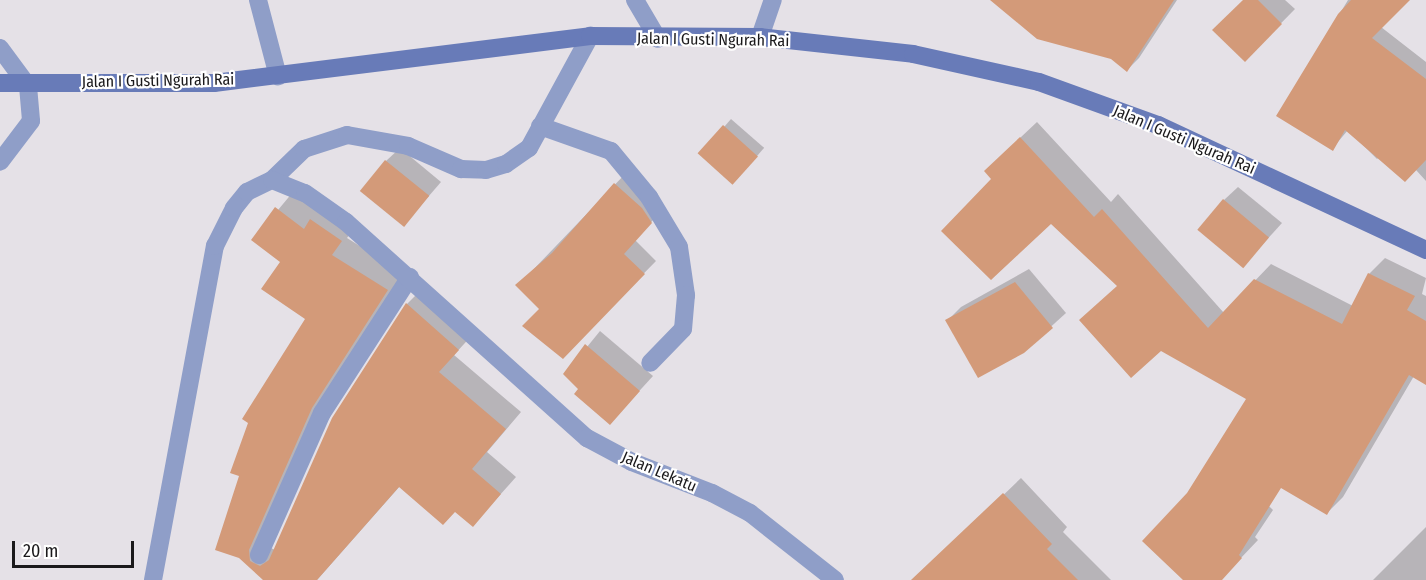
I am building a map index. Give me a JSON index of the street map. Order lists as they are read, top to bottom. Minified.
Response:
{"streets":{"main road":["Jalan I Gusti Ngurah Rai"],"street":["Jalan Lekatu"]},"scale_bar":"20 m"}
